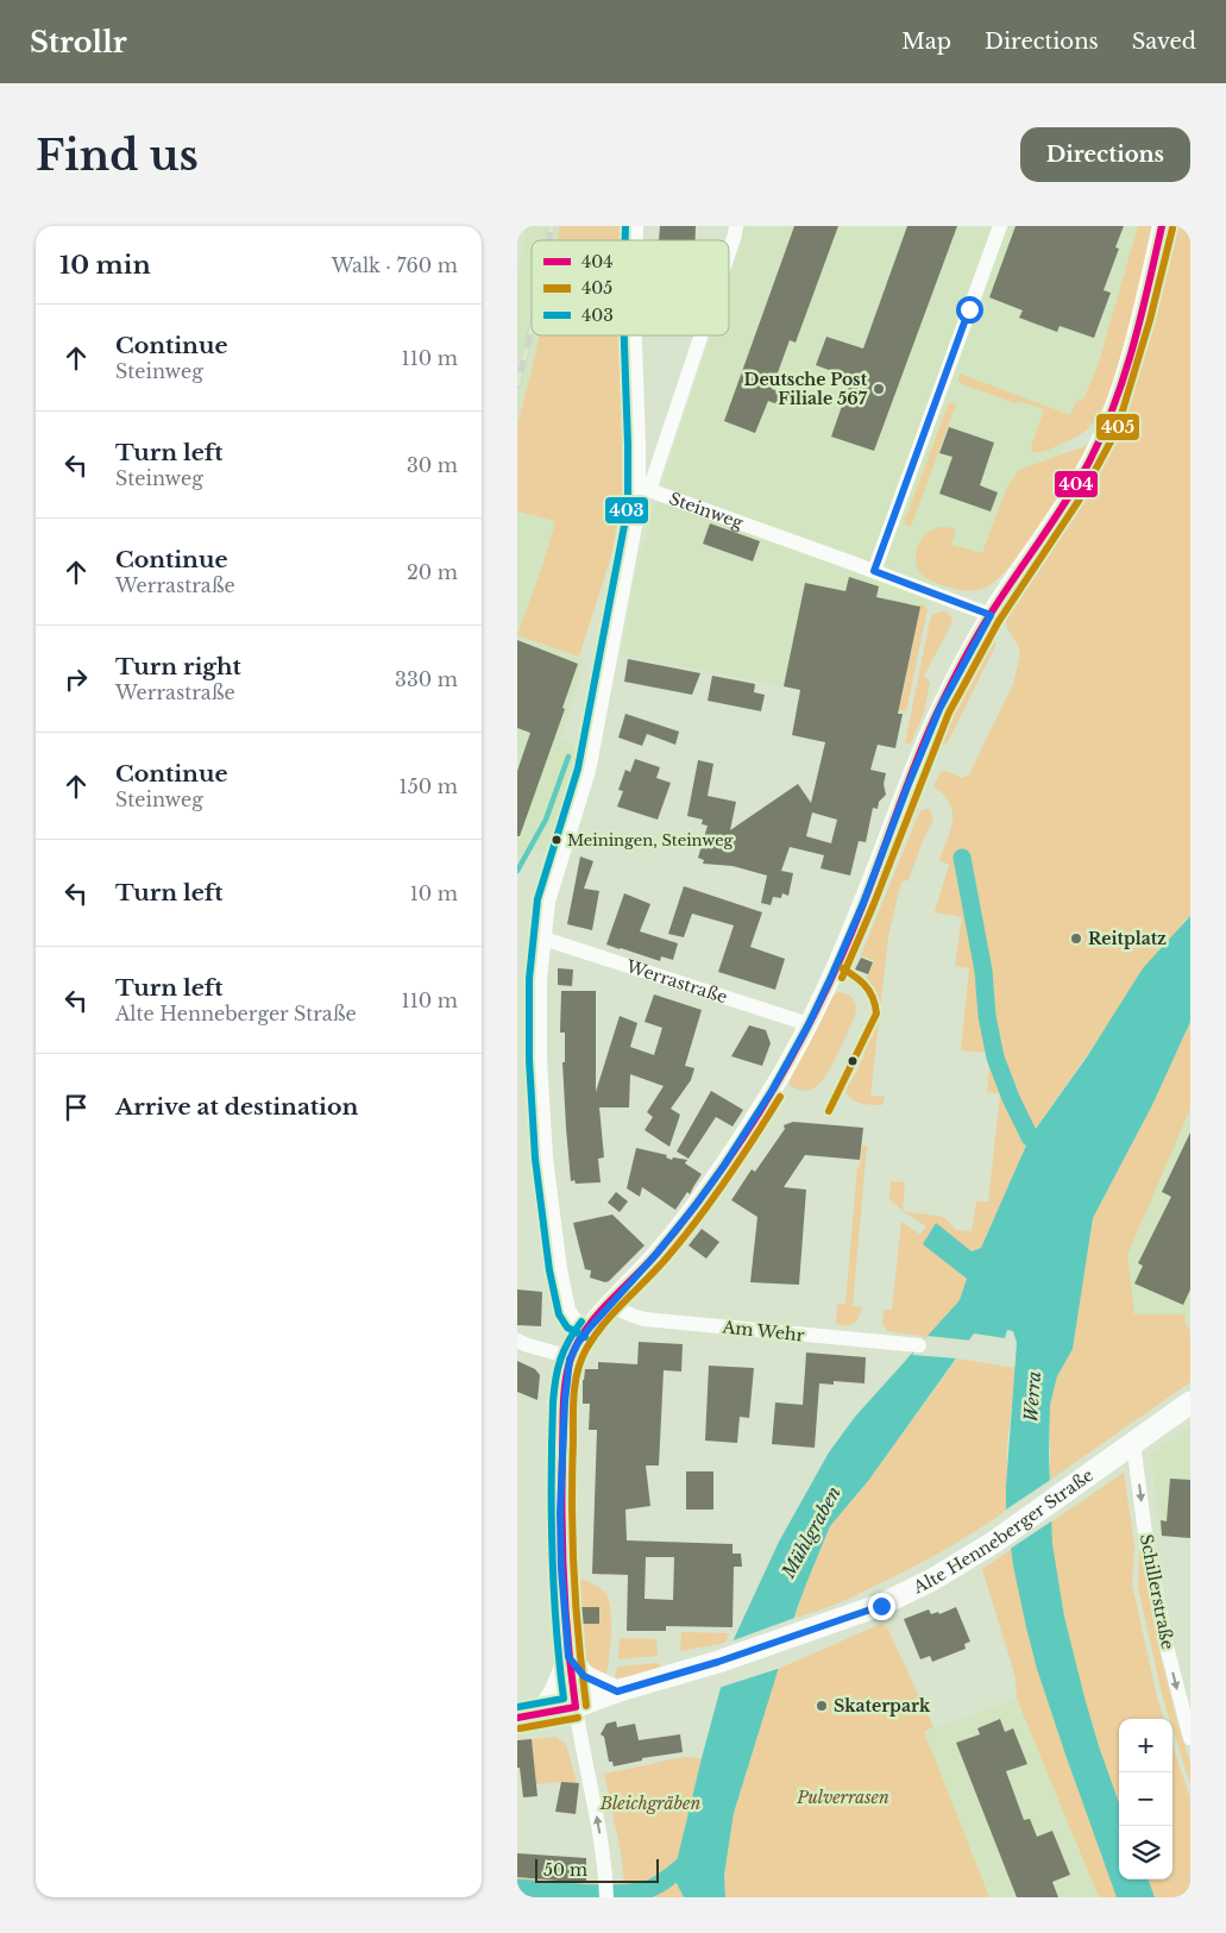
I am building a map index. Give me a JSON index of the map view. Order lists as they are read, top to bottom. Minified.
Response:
{"streets":{"main road":["Alte Henneberger Straße"],"street":["Steinweg","Werrastraße","Am Wehr","Schillerstraße"]},"crossings":[["Alte Henneberger Straße","Schillerstraße"]],"one_way":["Schillerstraße"],"water":["Werra","Mühlgraben"],"parks":["Pulverrasen","Bleichgräben"],"places":["Deutsche Post Filiale 567","Meiningen, Steinweg","Reitplatz","Skaterpark"],"lines":["transit line 404","transit line 403","transit line 405"],"legend":["404","405","403"],"scale_bar":"50 m","page":{"header":"Strollr","nav":["Map","Directions","Saved"],"buttons":"Directions","title":"Find us","heading":["10 min","Walk · 760 m"],"list":[["Continue","Steinweg","110 m"],["Turn left","Steinweg","30 m"],["Continue","Werrastraße","20 m"],["Turn right","Werrastraße","330 m"],["Continue","Steinweg","150 m"],["Turn left","10 m"],["Turn left","Alte Henneberger Straße","110 m"],"Arrive at destination"],"map_buttons":["+","−"],"scale":"50 m"}}
